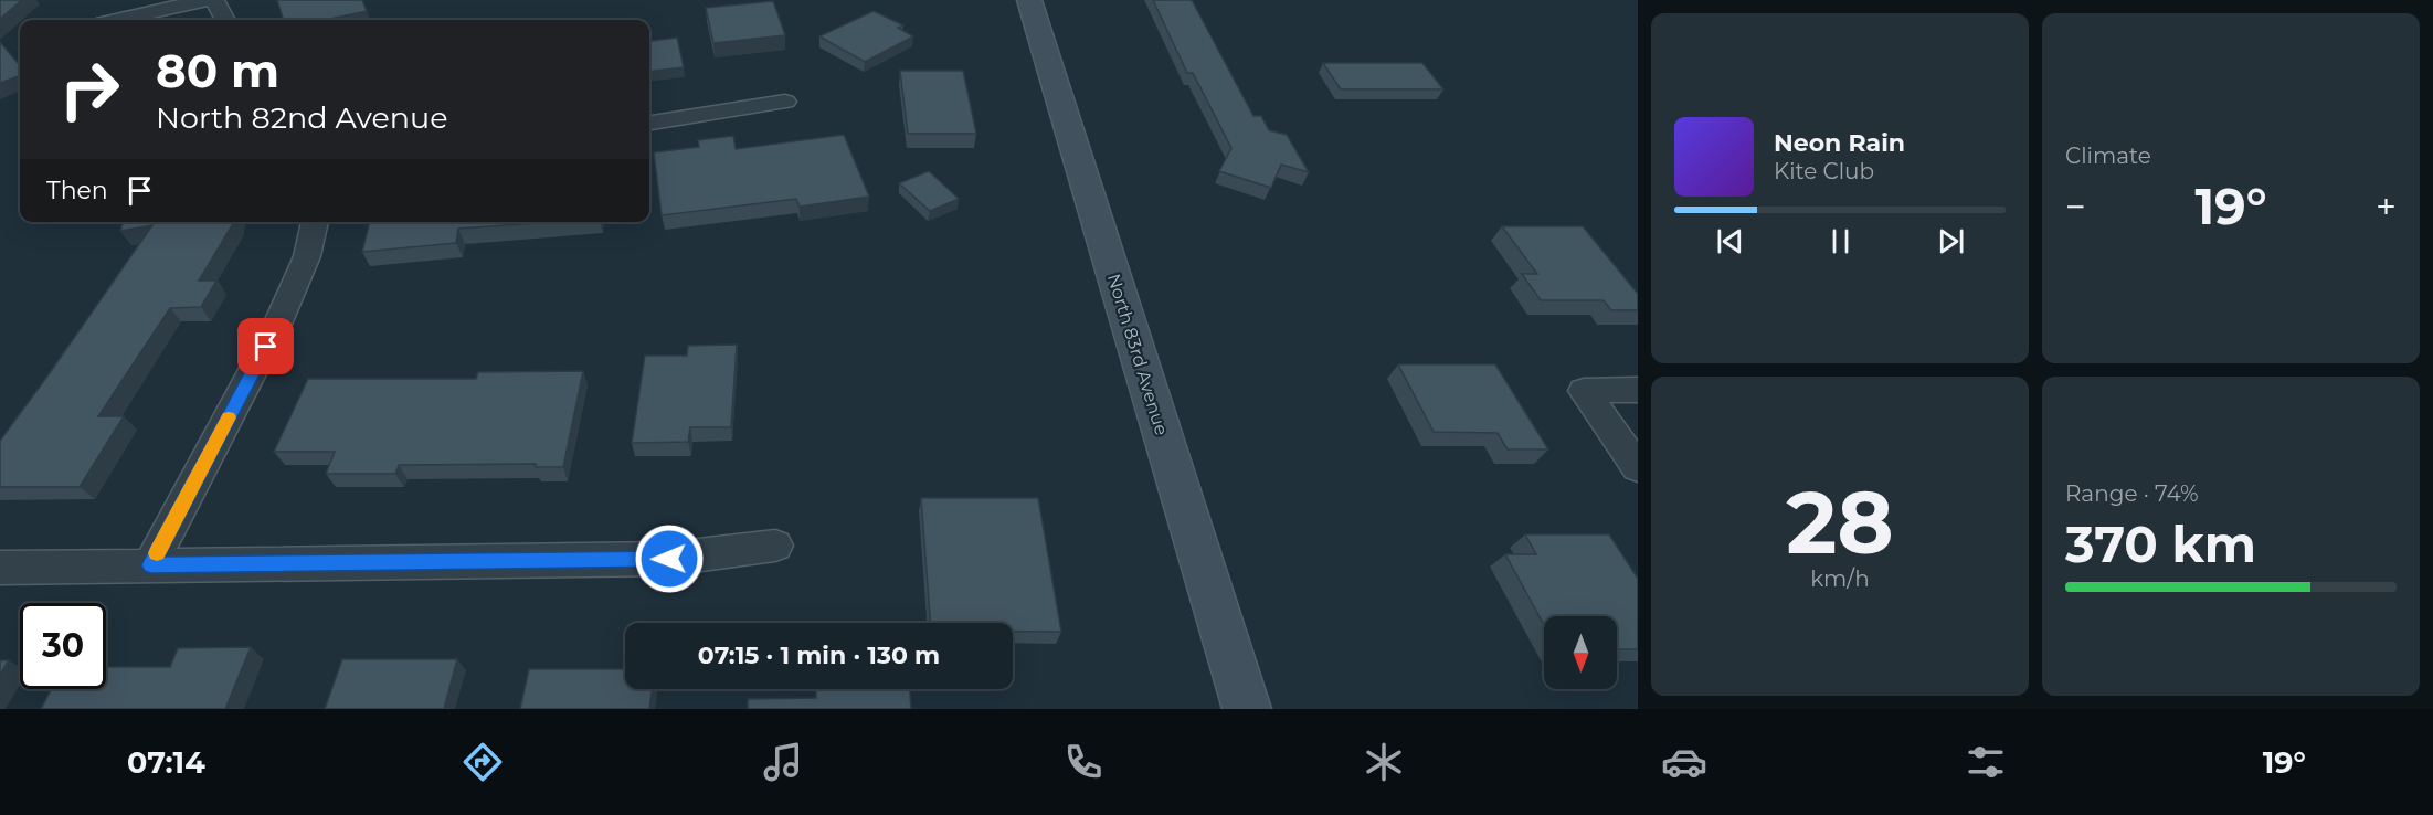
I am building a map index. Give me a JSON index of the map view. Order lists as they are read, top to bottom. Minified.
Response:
{"streets":{"main road":["North 83rd Avenue"]},"north":"bottom","page":{"tile":["Climate",["28","km/h"],["Range · 74%","370 km"]],"turn":["80 m","North 82nd Avenue"],"song":["Neon Rain","Kite Club"],"then":"Then","heat":["−","19°","+"],"limit":"30","trip":"07:15 · 1 min · 130 m","tabs":["07:14","19°"]}}
